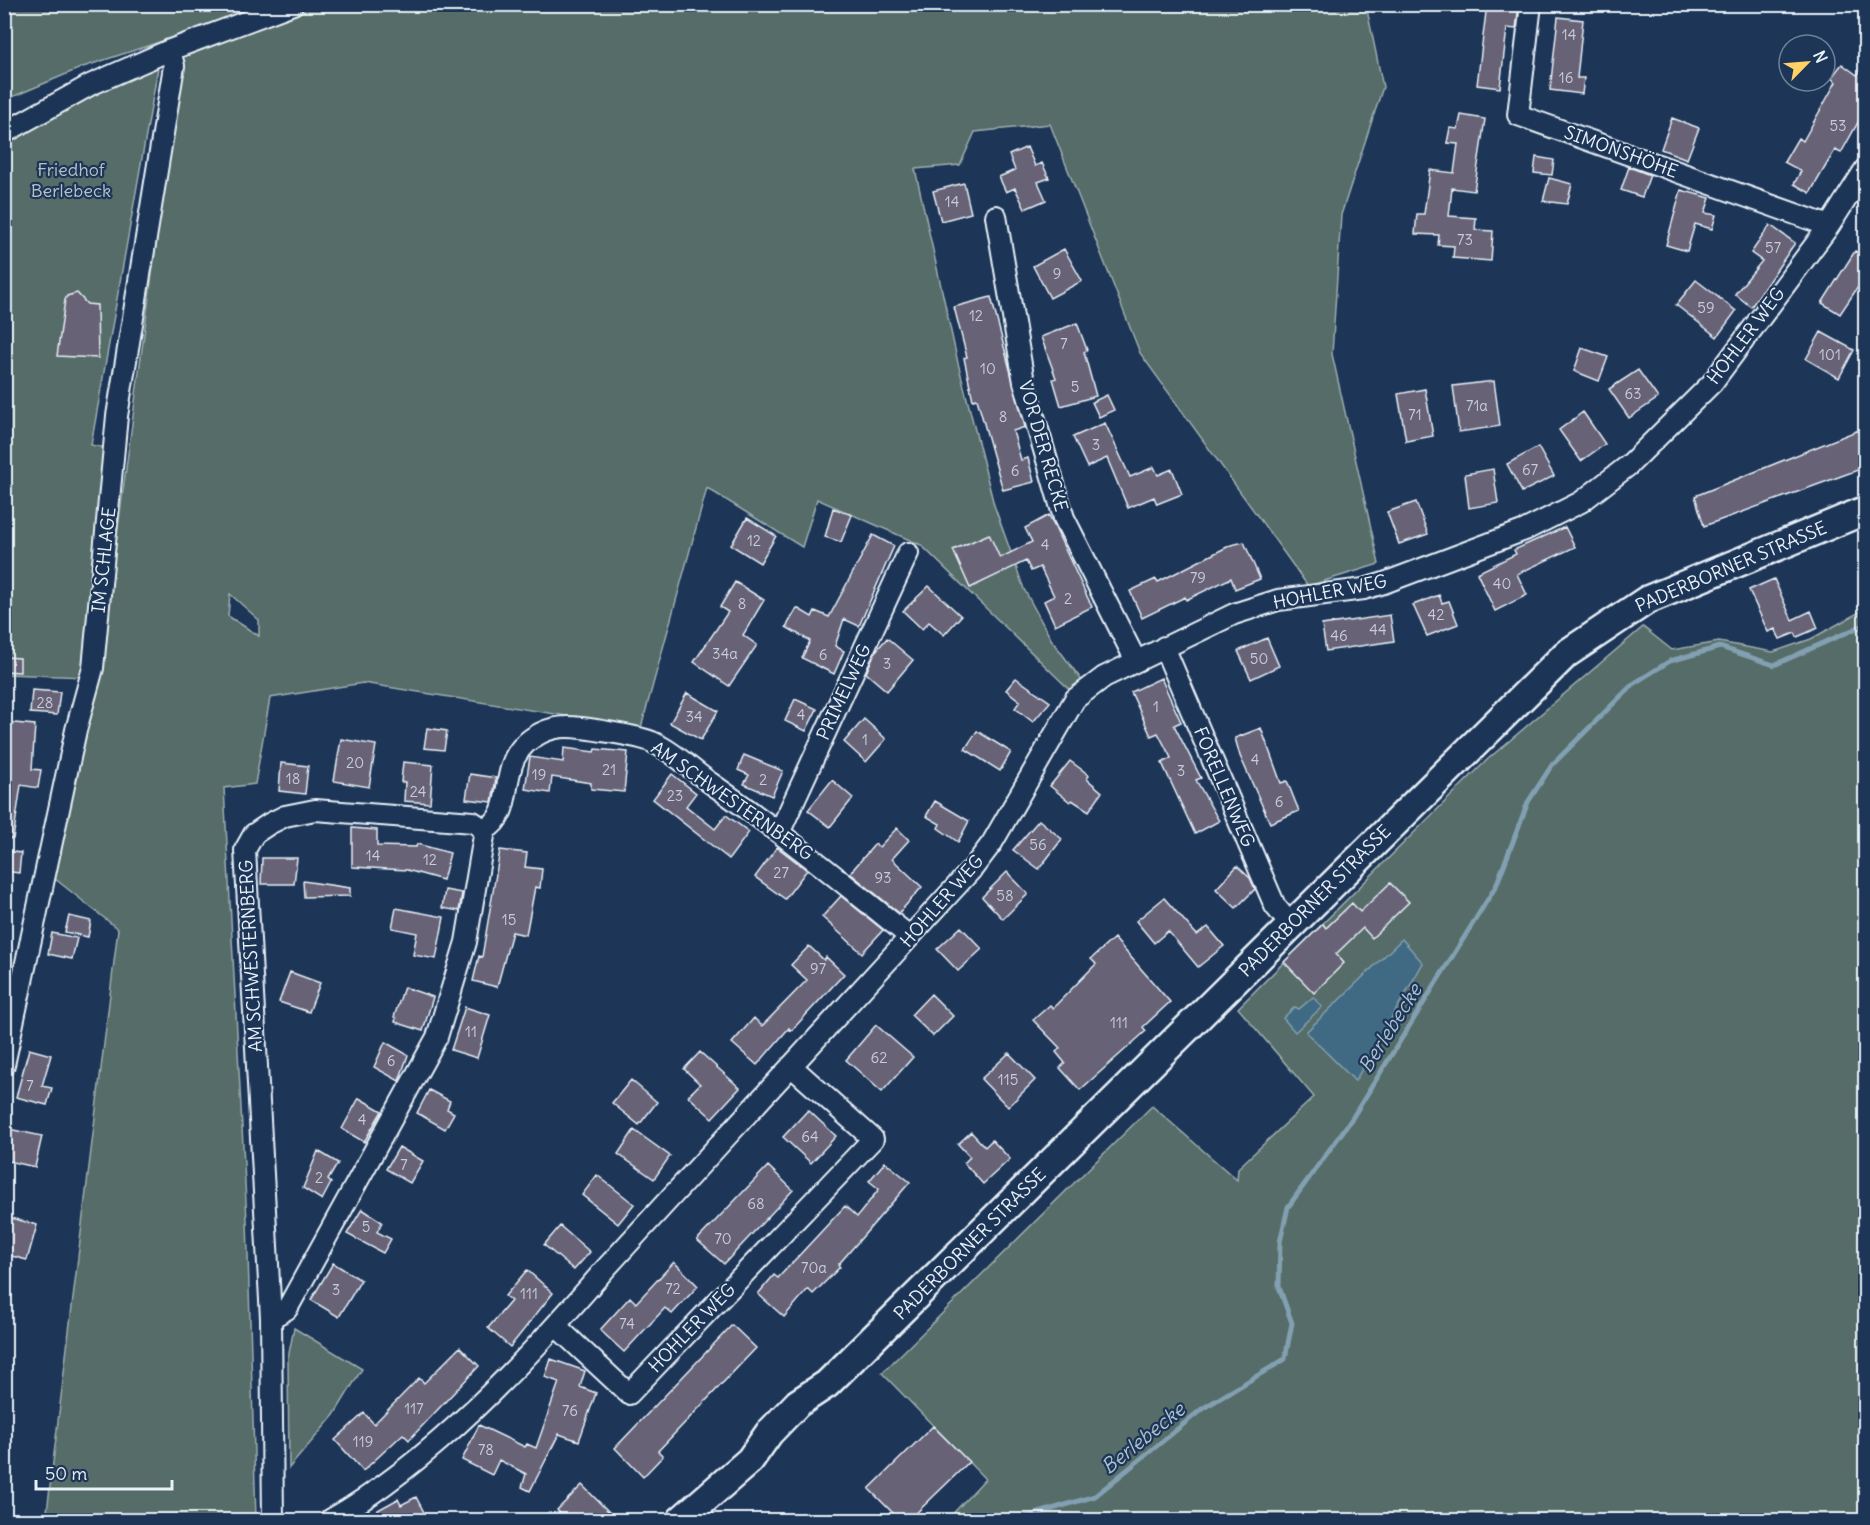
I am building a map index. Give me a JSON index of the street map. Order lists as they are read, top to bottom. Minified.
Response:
{"streets":{"main road":["PADERBORNER STRASSE"],"street":["SIMONSHÖHE","HOHLER WEG","VOR DER RECKE","IM SCHLAGE","PRIMELWEG","FORELLENWEG","AM SCHWESTERNBERG"]},"crossings":[["SIMONSHÖHE","HOHLER WEG"],["HOHLER WEG","VOR DER RECKE"],["HOHLER WEG","FORELLENWEG"],["HOHLER WEG","AM SCHWESTERNBERG"],["PADERBORNER STRASSE","FORELLENWEG"],["PRIMELWEG","AM SCHWESTERNBERG"]],"water":["Berlebecke"],"parks":["Friedhof Berlebeck"],"house_numbers":["14","16","53","14","73","57","9","59","12","7","101","10","5","63","71a","71","8","3","67","6","12","4","79","40","2","8","42","44","46","34a","6","50","3","28","1","4","34","1","4","20","21","3","19","18","2","24","23","6","56","14","12","27","93","58","15","97","111","11","62","6","115","7","4","64","7","2","68","5","70","70a","72","3","111","74","117","76","119","78"],"scale_bar":"50 m","north":"top right"}
